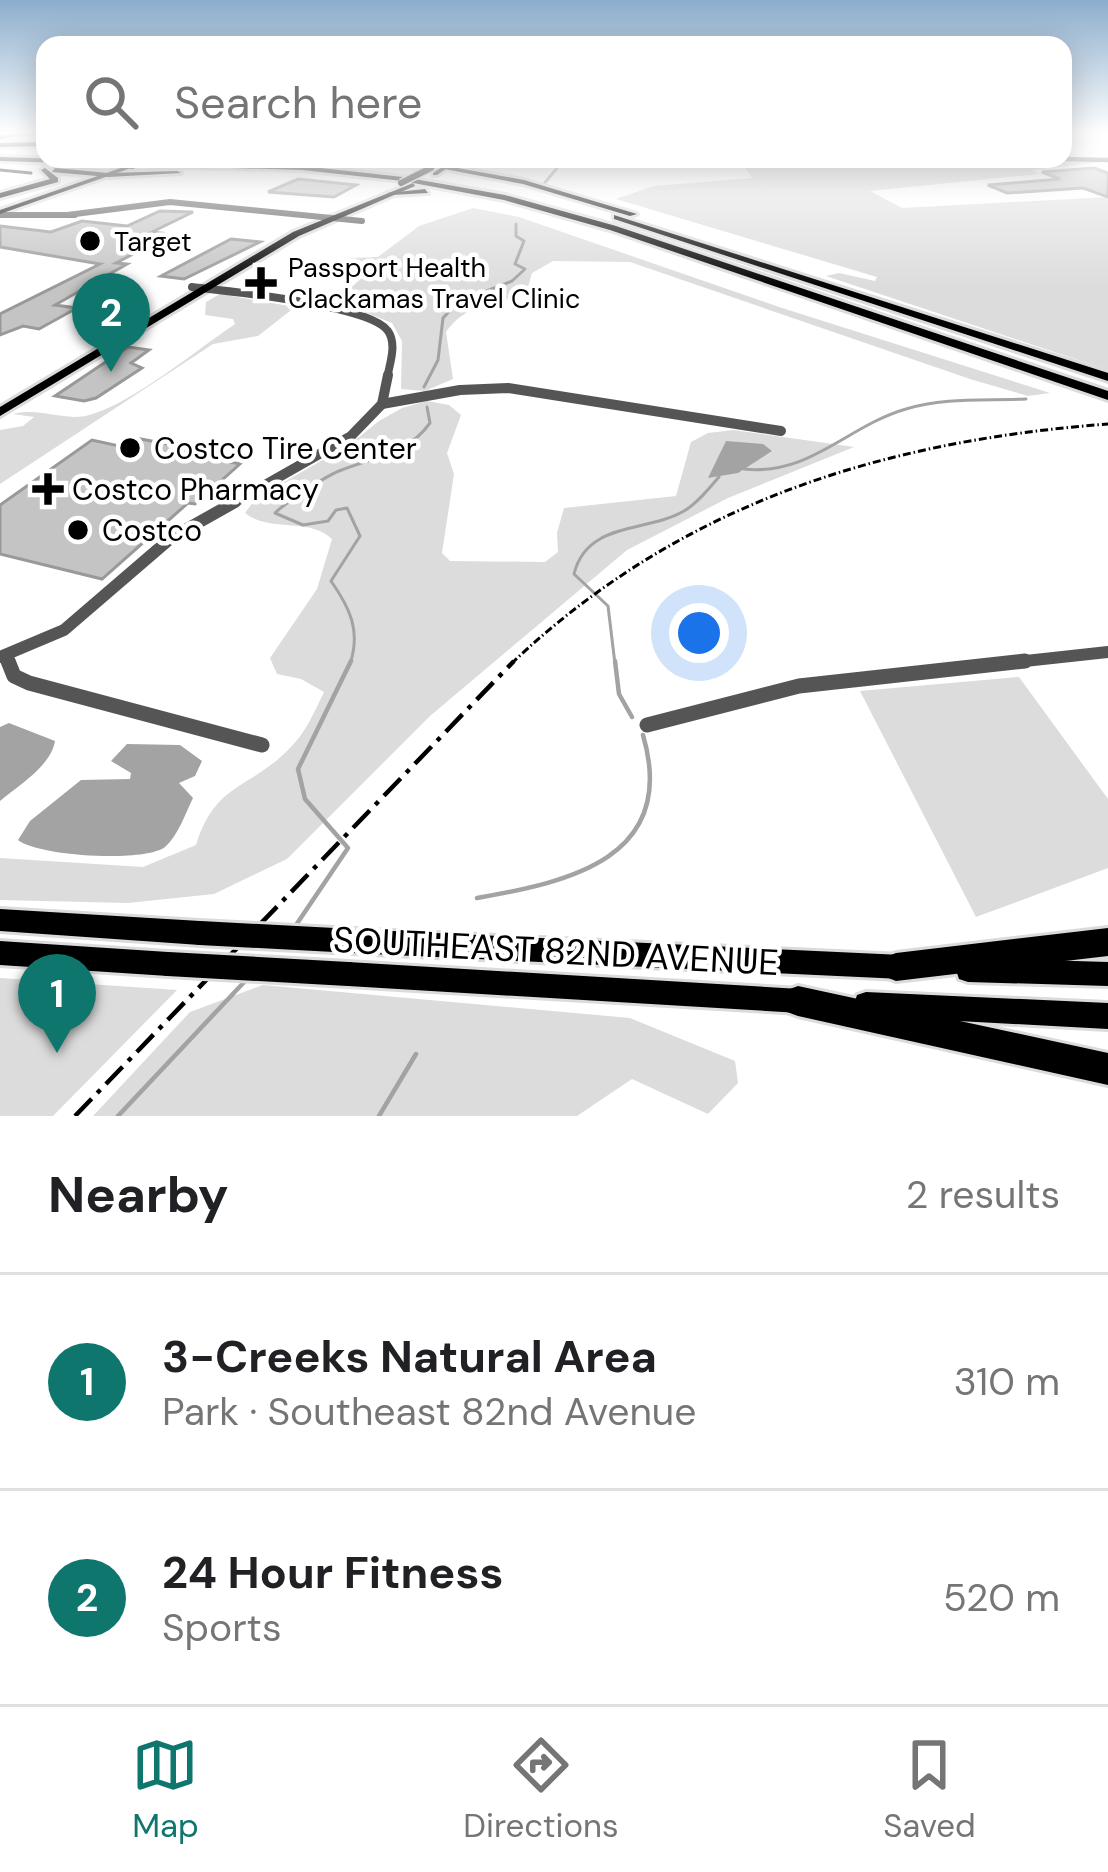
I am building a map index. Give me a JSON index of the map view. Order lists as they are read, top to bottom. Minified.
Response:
{"streets":{"main road":["SOUTHEAST 82ND AVENUE"]},"places":{"other":["Target","Costco Tire Center","Costco"],"health":["Passport Health Clackamas Travel Clinic","Costco Pharmacy"]},"page":{"search":"Search here","pins":["2","1"],"heading":["Nearby","2 results"],"list":[{"mark":"1","name":"3-Creeks Natural Area","note":"Park · Southeast 82nd Avenue","value":"310 m"},{"mark":"2","name":"24 Hour Fitness","note":"Sports","value":"520 m"}],"nav":["Map","Directions","Saved"]}}
